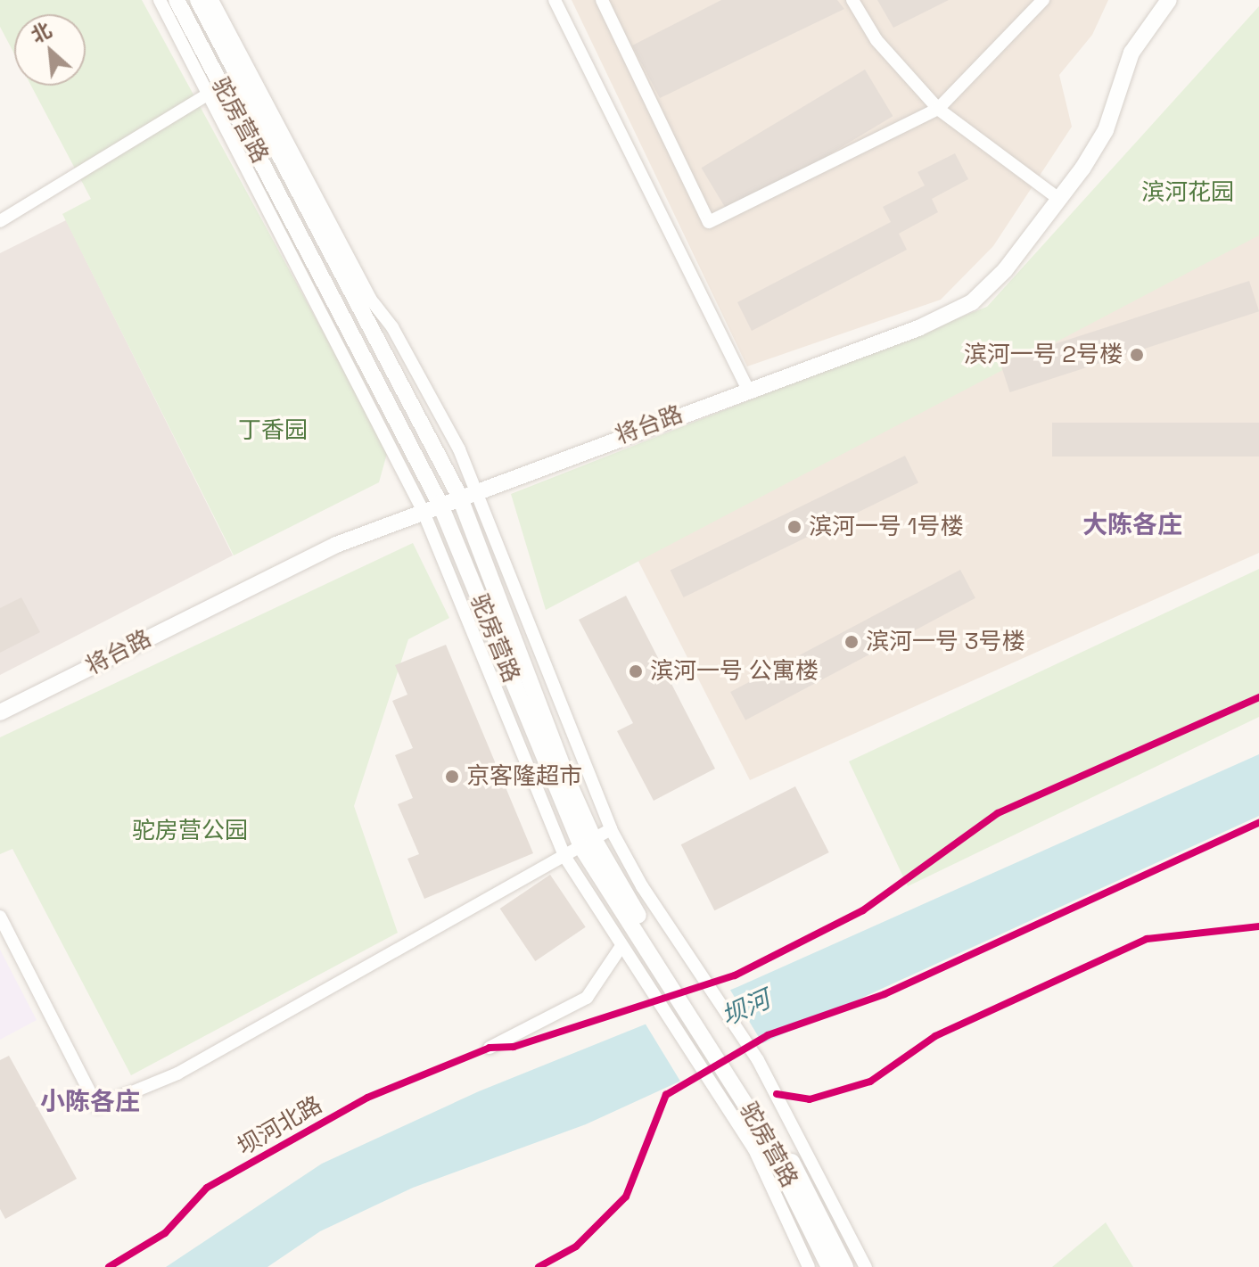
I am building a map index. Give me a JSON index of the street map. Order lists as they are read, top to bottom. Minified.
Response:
{"streets":{"street":["驼房营路","将台路"],"cycle path":["坝河北路"]},"crossings":[["驼房营路","将台路"]],"districts":["大陈各庄","小陈各庄"],"water":["坝河"],"parks":["滨河花园","丁香园","驼房营公园"],"places":["滨河一号 2号楼","滨河一号 1号楼","滨河一号 3号楼","滨河一号 公寓楼","京客隆超市"],"north":"top left"}
